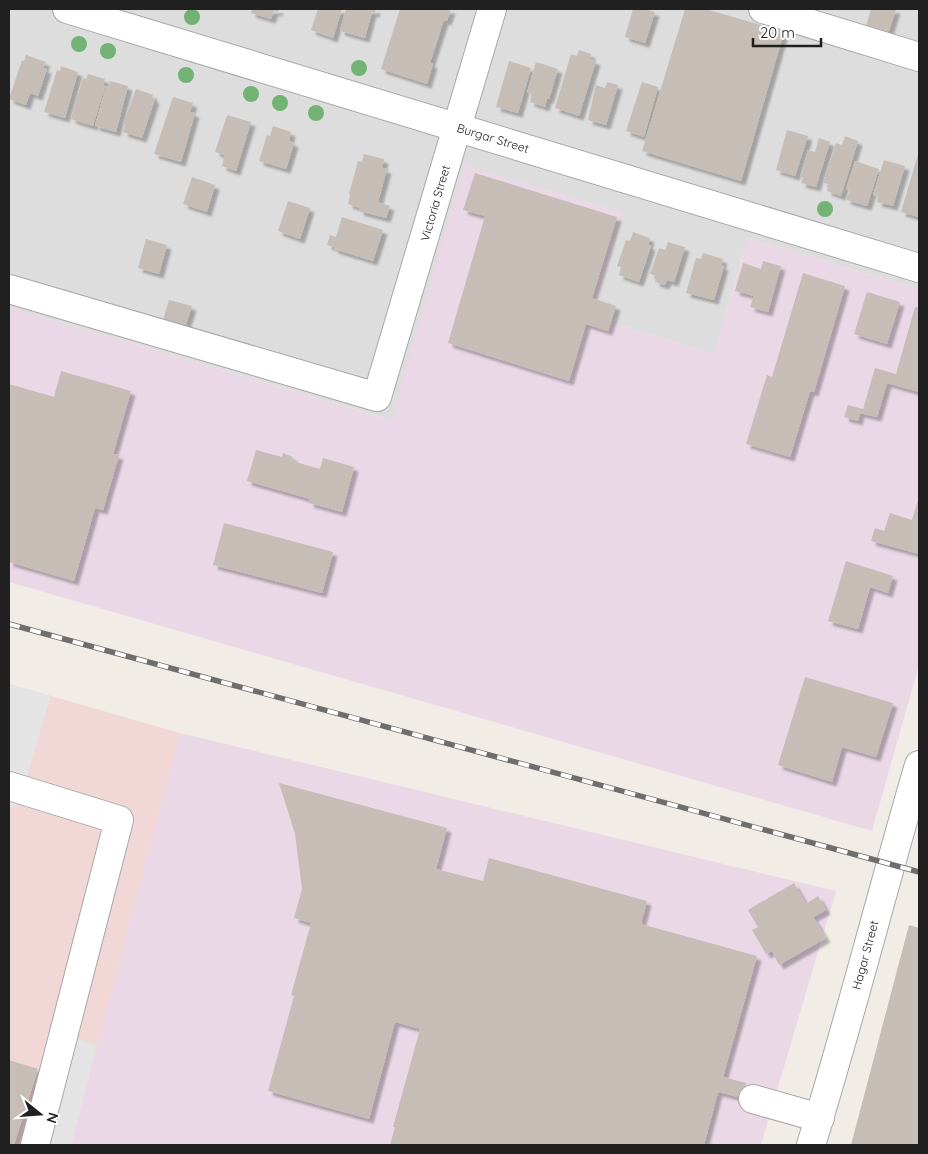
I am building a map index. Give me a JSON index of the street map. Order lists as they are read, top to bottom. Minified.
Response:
{"streets":{"street":["Burgar Street","Victoria Street","Hagar Street"]},"crossings":[["Burgar Street","Victoria Street"]],"scale_bar":"20 m","north":"right"}
